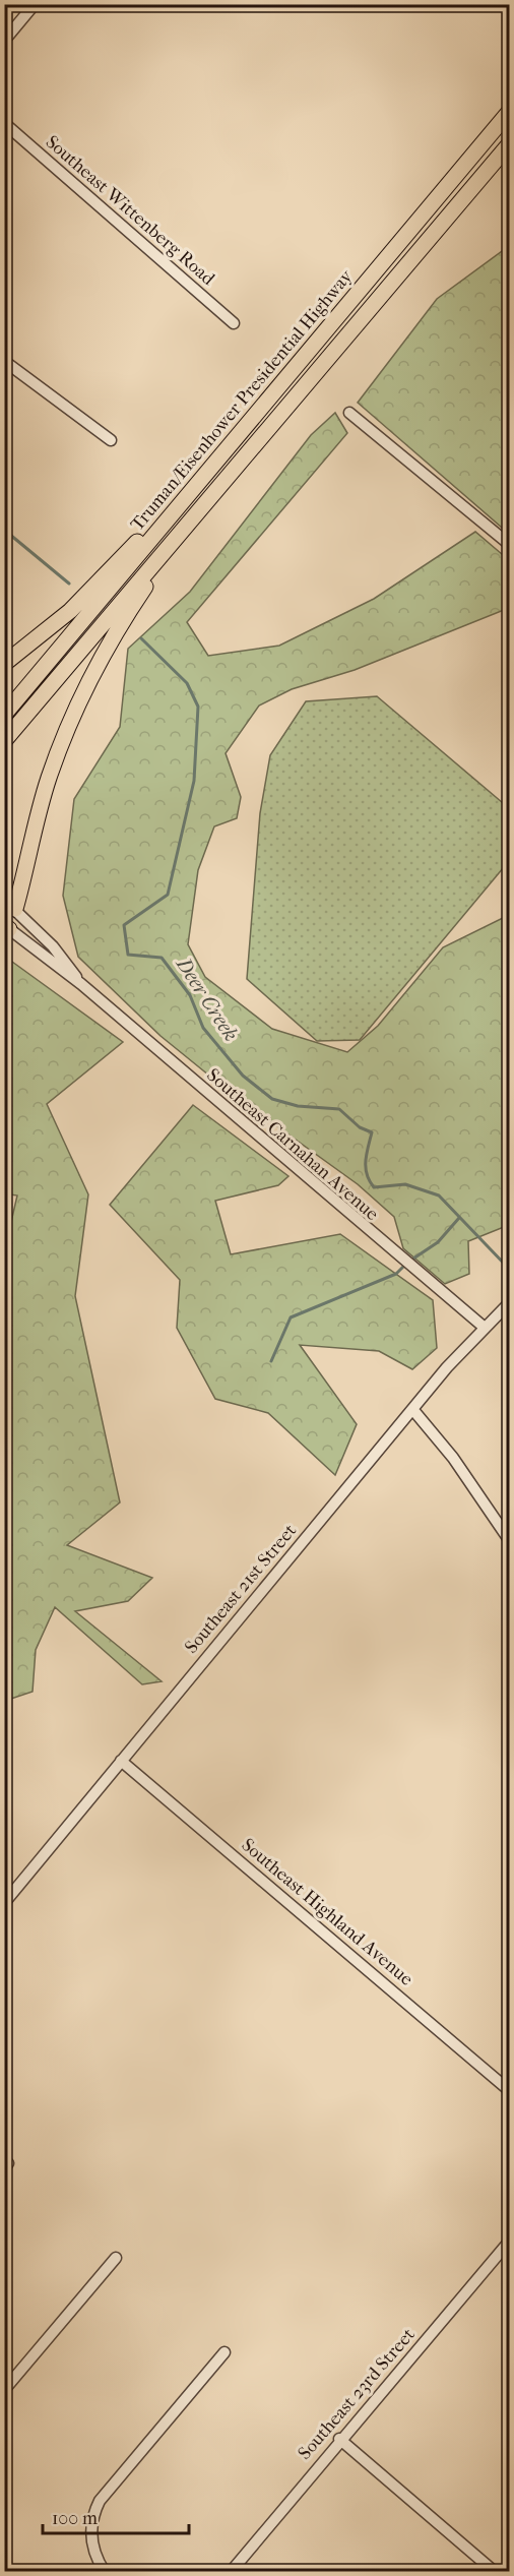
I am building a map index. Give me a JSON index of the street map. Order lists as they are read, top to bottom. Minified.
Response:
{"streets":{"highway":["Truman/Eisenhower Presidential Highway"],"street":["Southeast Wittenberg Road","Southeast Carnahan Avenue","Southeast 21st Street","Southeast Highland Avenue","Southeast 23rd Street"]},"crossings":[["Southeast Carnahan Avenue","Southeast 21st Street"],["Southeast 21st Street","Southeast Highland Avenue"]],"water":["Deer Creek"],"scale_bar":"100 m"}
